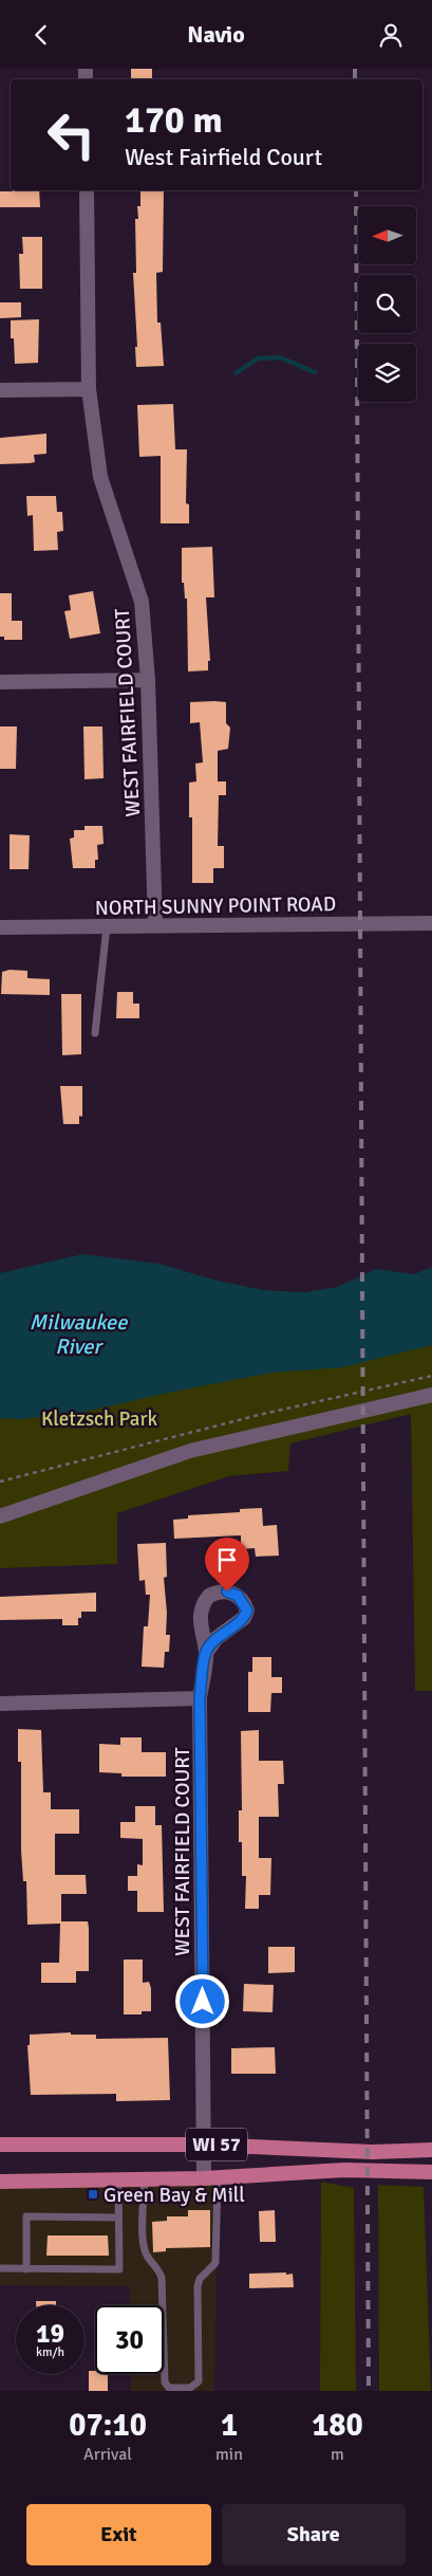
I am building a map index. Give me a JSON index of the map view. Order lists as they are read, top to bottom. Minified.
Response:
{"streets":{"main road":["WI 57"],"street":["WEST FAIRFIELD COURT","NORTH SUNNY POINT ROAD"]},"crossings":[["WEST FAIRFIELD COURT","NORTH SUNNY POINT ROAD"],["WEST FAIRFIELD COURT","WI 57"]],"water":["Milwaukee River"],"parks":["Kletzsch Park"],"places":{"transit":["Green Bay & Mill"]},"north":"left","page":{"header":"Navio","turn":["170 m","West Fairfield Court"],"speed":"19 km/h","limit":"30","eta":["07:10","Arrival","1","min","180","m"],"buttons":["Exit","Share"]}}
